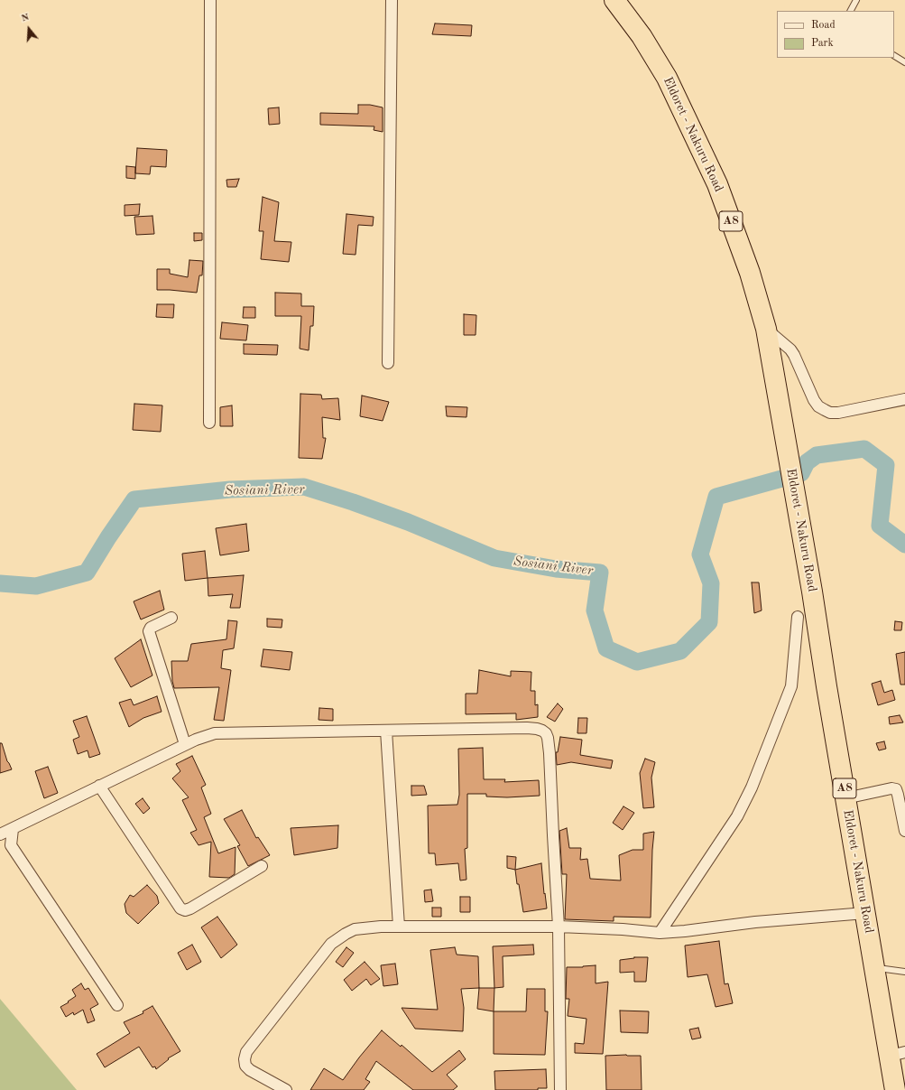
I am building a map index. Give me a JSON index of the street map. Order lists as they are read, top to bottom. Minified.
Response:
{"streets":{"highway":["Eldoret - Nakuru Road","A8"]},"water":["Sosiani River"],"legend":["Road","Park"],"north":"top"}
